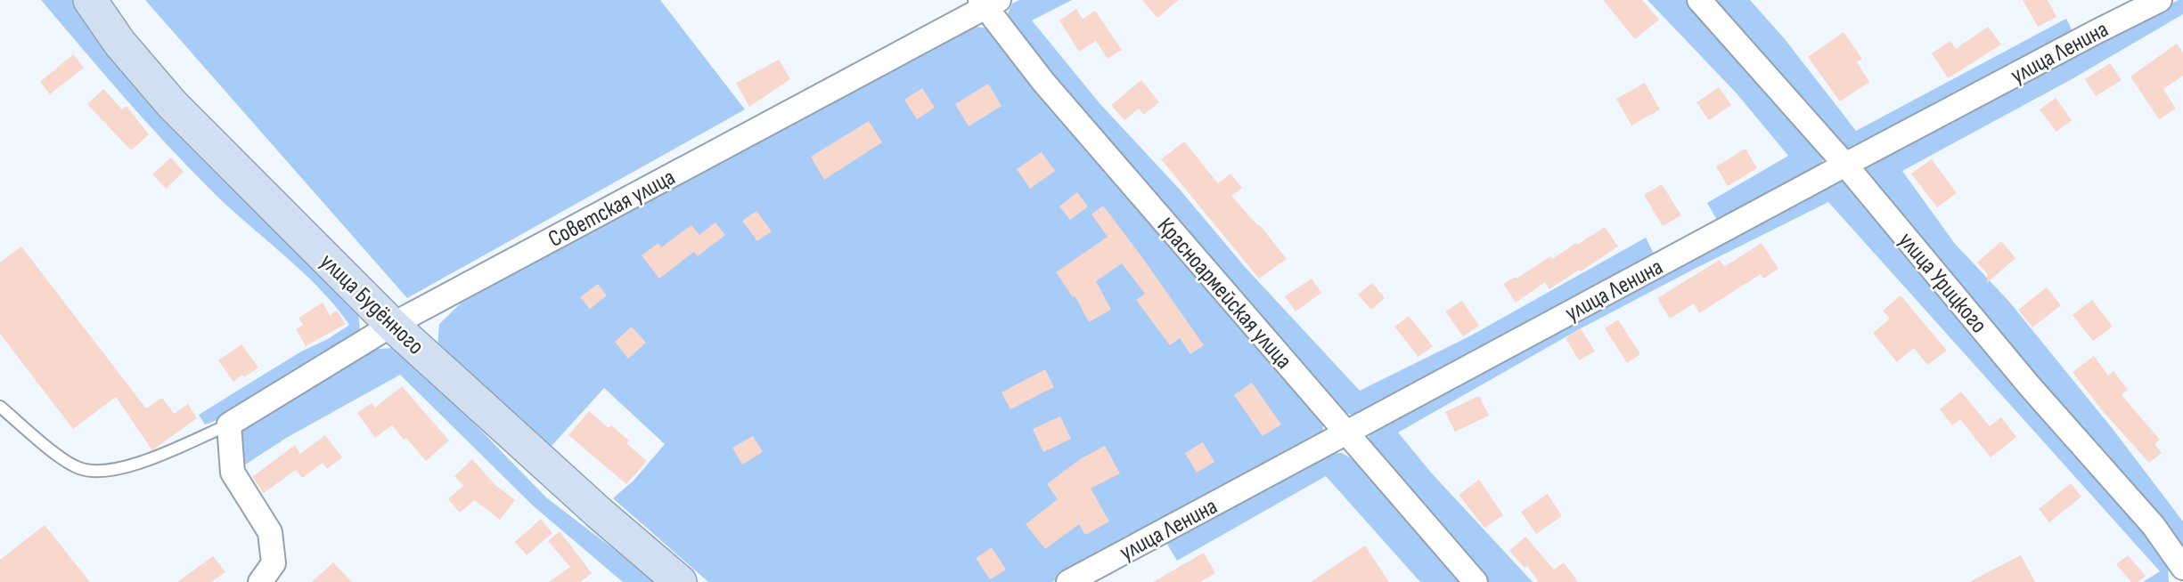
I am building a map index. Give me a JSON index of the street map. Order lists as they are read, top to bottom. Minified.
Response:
{"streets":{"street":["улица Ленина","Советская улица","улица Урицкого","Красноармейская улица","улица Будённого"]},"crossings":[["улица Ленина","улица Урицкого"],["улица Ленина","Красноармейская улица"],["Советская улица","Красноармейская улица"],["Советская улица","улица Будённого"]]}
